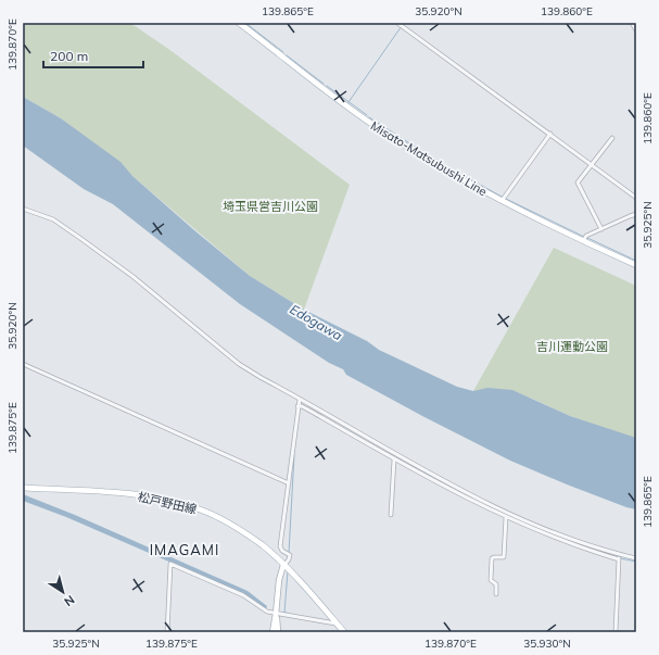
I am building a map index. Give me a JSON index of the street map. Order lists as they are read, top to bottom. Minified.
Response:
{"streets":{"main road":["Misato-Matsubushi Line","松戸野田線"]},"districts":["IMAGAMI"],"water":["Edogawa"],"parks":["埼玉県営吉川公園","吉川運動公園"],"scale_bar":"200 m","north":"bottom right","coordinates":["139.865°E","35.920°N","139.860°E","139.870°E","35.925°N","139.875°E","35.930°N"]}
